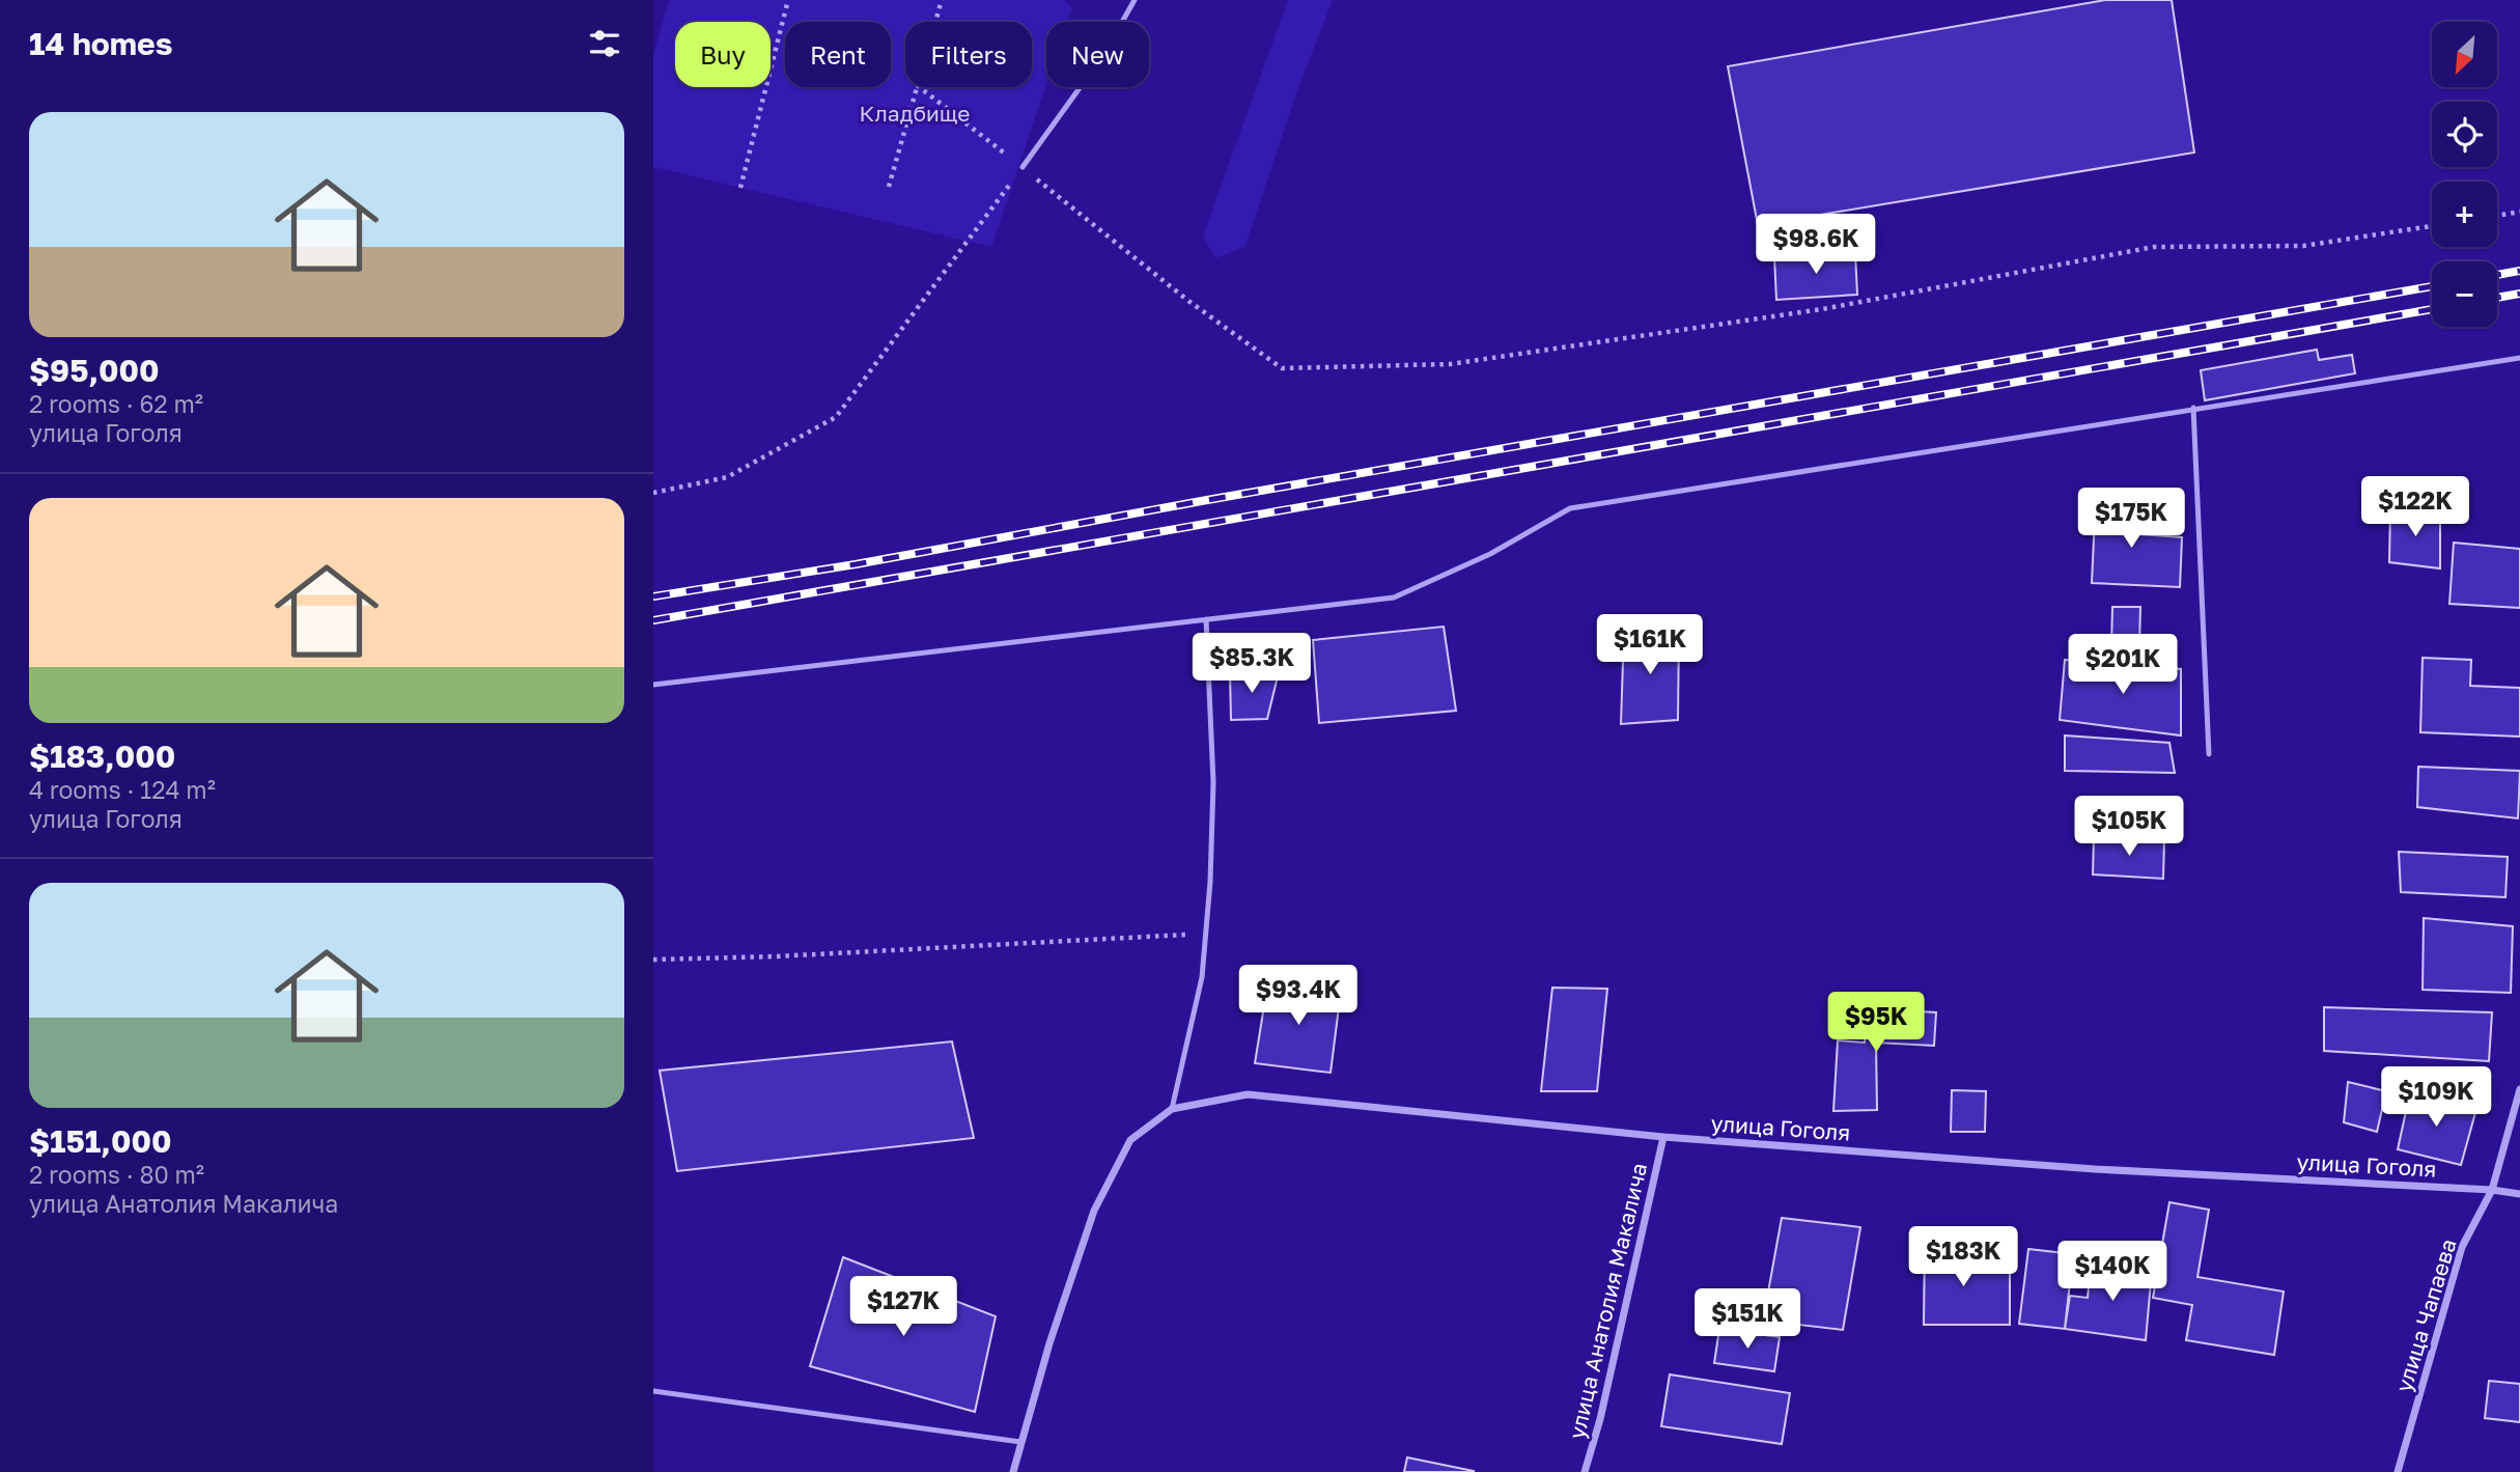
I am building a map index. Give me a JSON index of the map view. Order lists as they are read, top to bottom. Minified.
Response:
{"streets":{"street":["улица Гоголя","улица Анатолия Макалича","улица Чапаева"]},"crossings":[["улица Гоголя","улица Анатолия Макалича"],["улица Гоголя","улица Чапаева"]],"parks":["Кладбище"],"north":"bottom left","page":{"heading":"14 homes","map_buttons":["+","−"],"chip":["Buy","Rent","Filters","New"],"list":[{"name":"$95,000","note":"2 rooms · 62 m² · улица Гоголя"},{"name":"$183,000","note":"4 rooms · 124 m² · улица Гоголя"},{"name":"$151,000","note":"2 rooms · 80 m² · улица Анатолия Макалича"}],"price":["$98.6K","$122K","$175K","$161K","$85.3K","$201K","$105K","$93.4K","$95K","$109K","$183K","$140K","$127K","$151K"]}}
